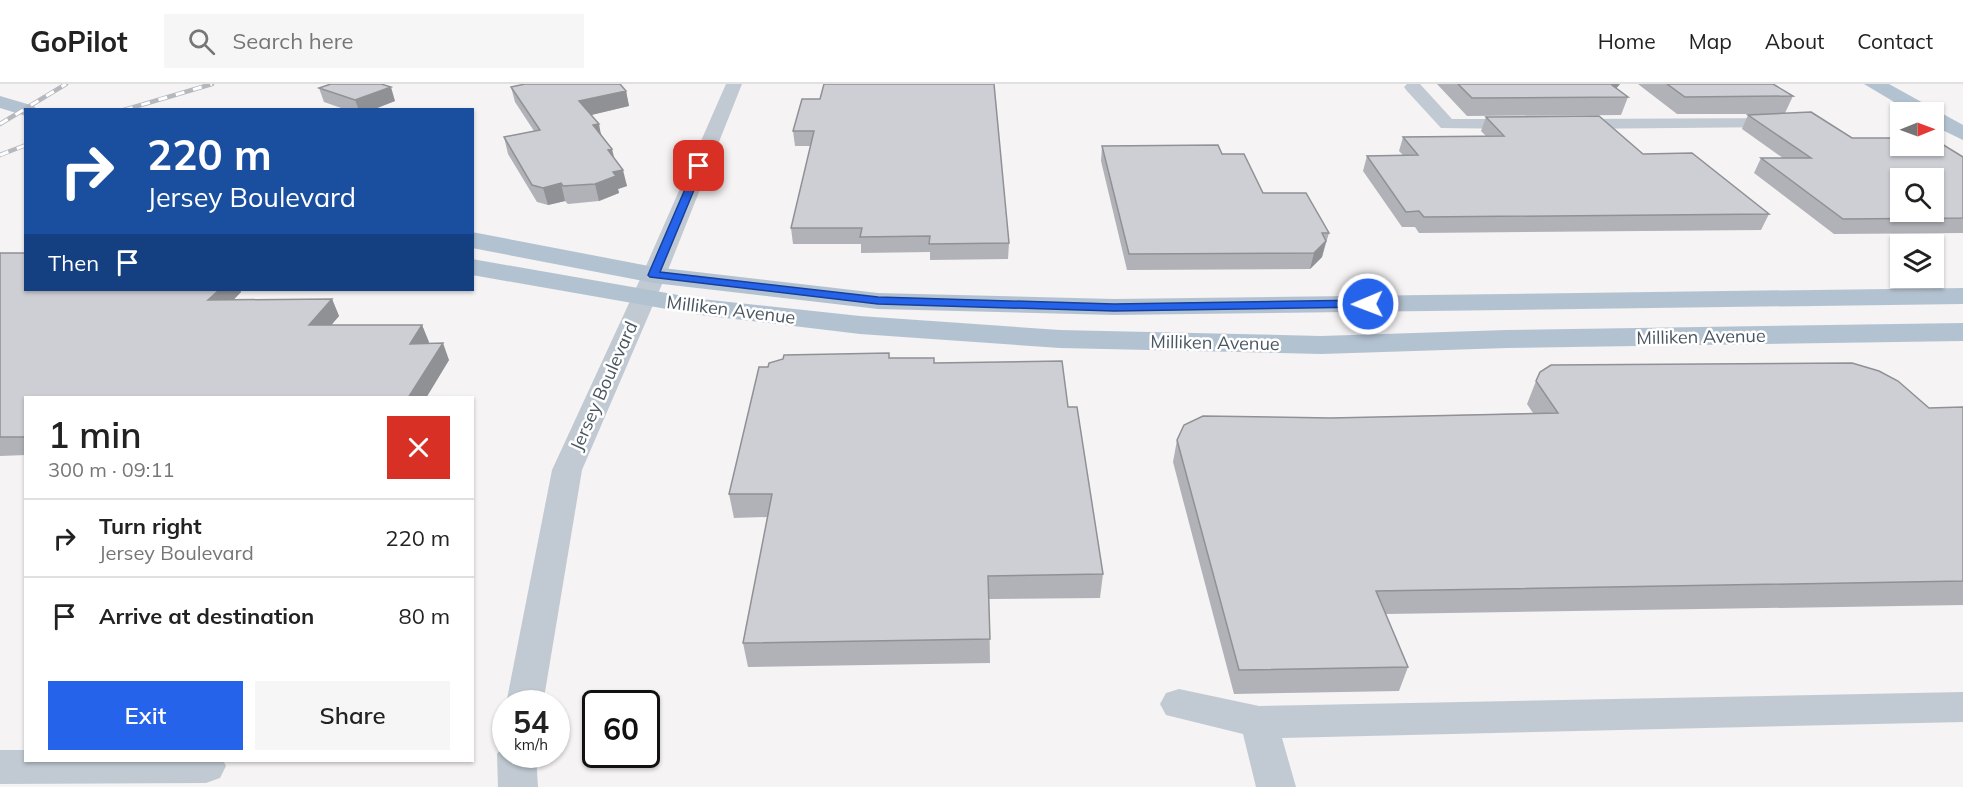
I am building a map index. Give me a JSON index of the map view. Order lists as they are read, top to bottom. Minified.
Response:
{"streets":{"main road":["Milliken Avenue"],"street":["Jersey Boulevard"]},"crossings":[["Milliken Avenue","Jersey Boulevard"]],"north":"right","page":{"header":"GoPilot","search":"Search here","nav":["Home","Map","About","Contact"],"turn":["220 m","Jersey Boulevard"],"then":"Then","heading":["1 min","300 m · 09:11"],"list":[{"name":"Turn right","note":"Jersey Boulevard","value":"220 m"},{"name":"Arrive at destination","value":"80 m"}],"buttons":["Exit","Share"],"speed":"54 km/h","limit":"60"}}
